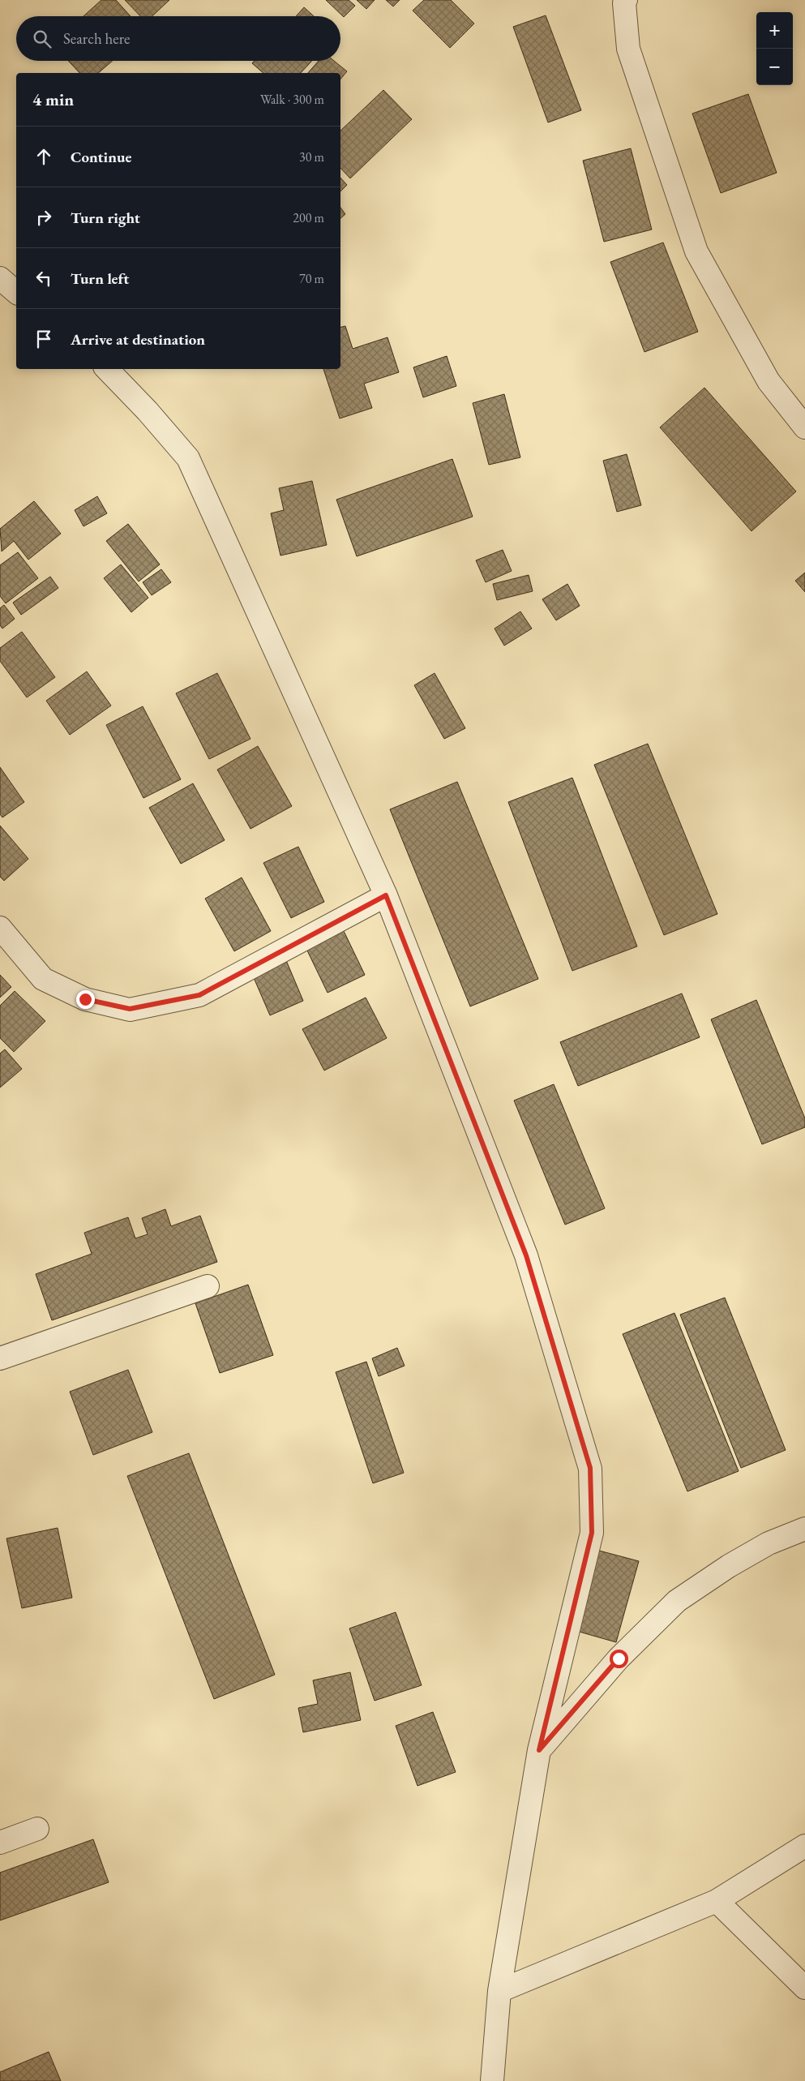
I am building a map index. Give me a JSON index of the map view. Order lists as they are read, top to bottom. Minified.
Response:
{"page":{"map_buttons":["+","−"],"search":"Search here","heading":["4 min","Walk · 300 m"],"list":[["Continue","30 m"],["Turn right","200 m"],["Turn left","70 m"],"Arrive at destination"]}}
